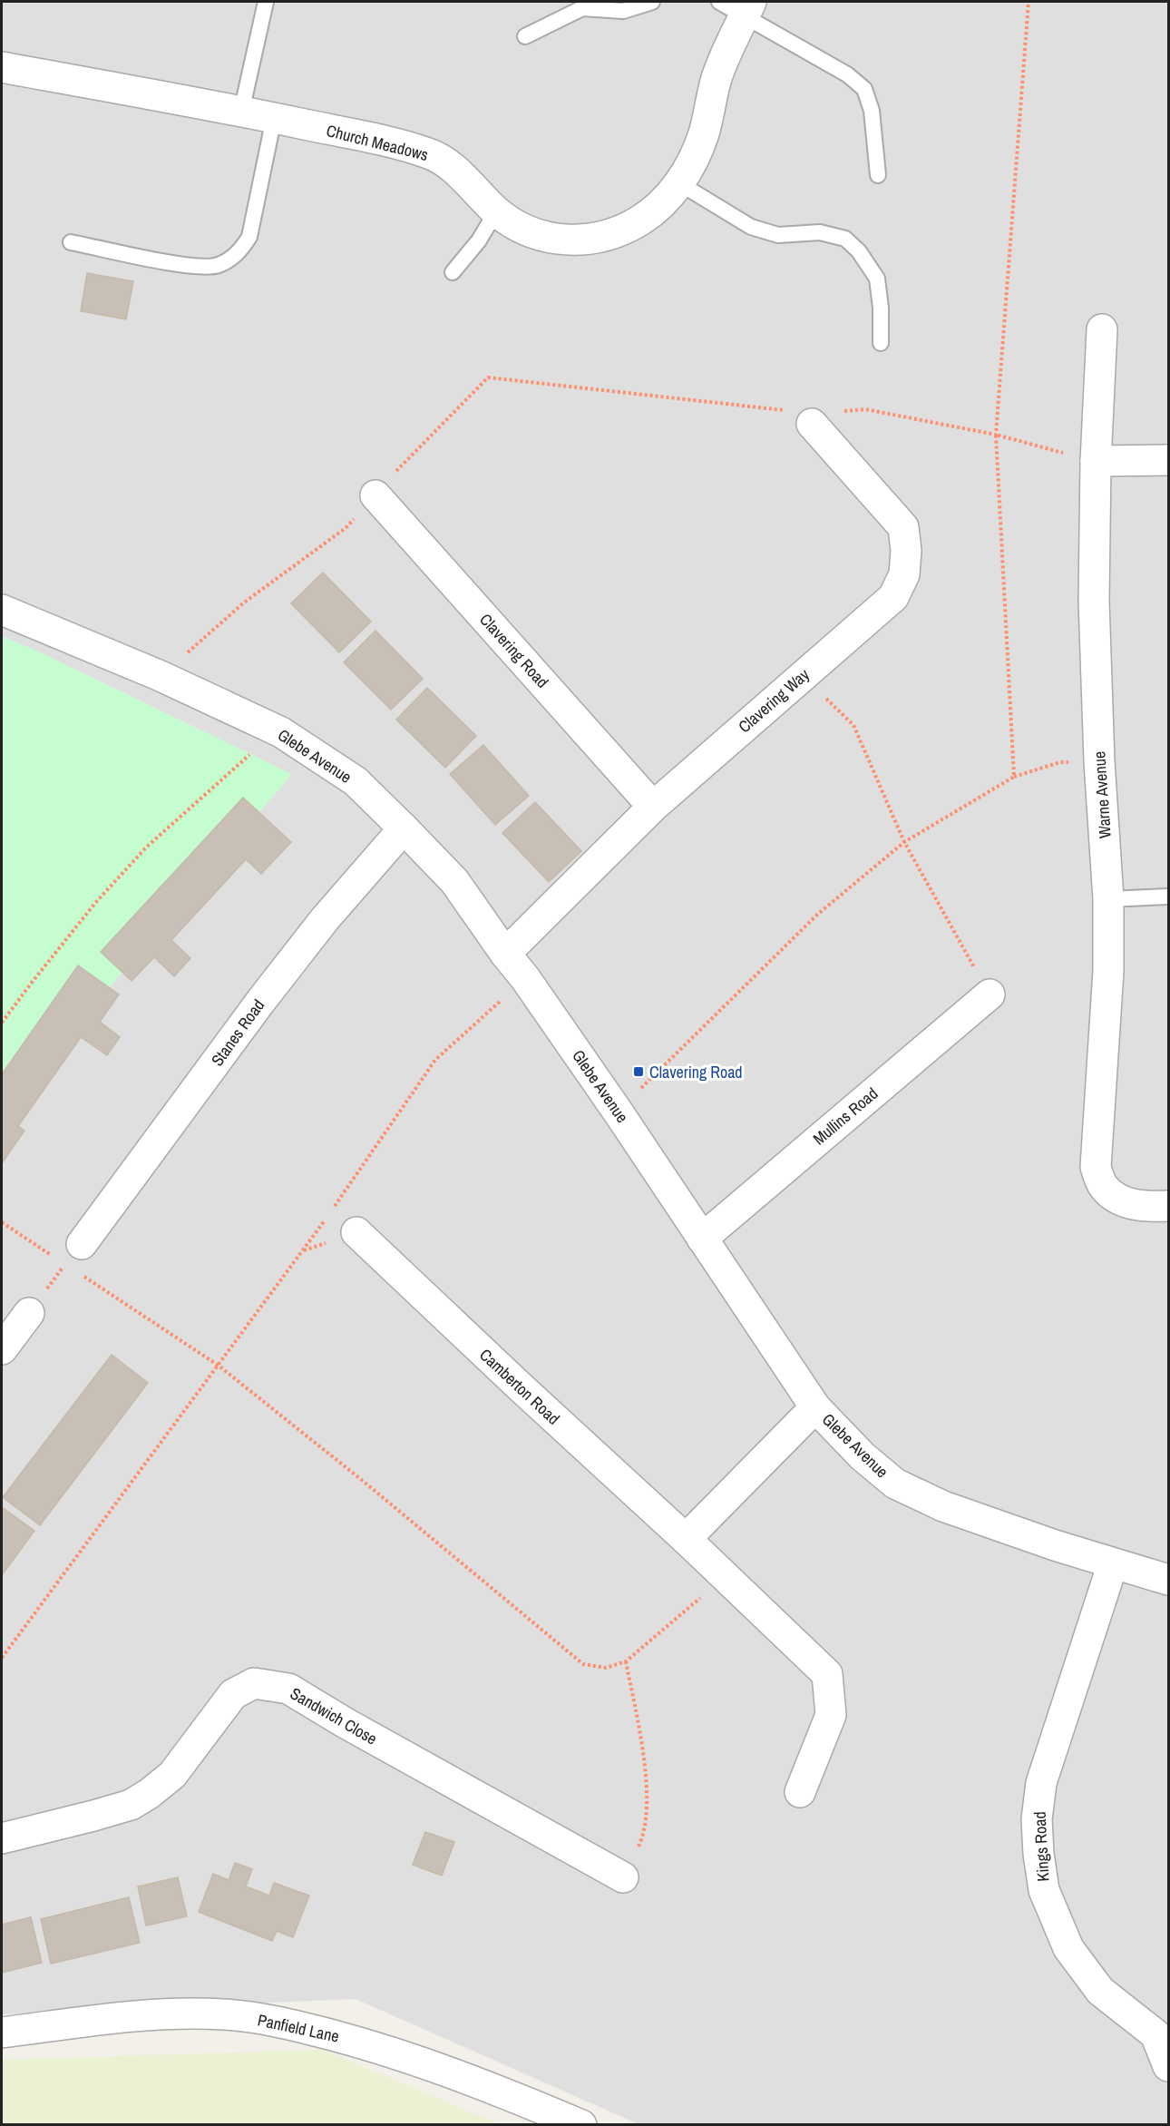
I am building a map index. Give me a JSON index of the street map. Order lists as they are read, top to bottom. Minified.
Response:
{"streets":{"street":["Church Meadows","Clavering Road","Clavering Way","Glebe Avenue","Warne Avenue","Stanes Road","Mullins Road","Camberton Road","Sandwich Close","Kings Road","Panfield Lane"]},"crossings":[["Clavering Road","Clavering Way"],["Clavering Way","Glebe Avenue"],["Glebe Avenue","Stanes Road"],["Glebe Avenue","Mullins Road"],["Glebe Avenue","Kings Road"]],"places":{"transit":["Clavering Road"]}}
